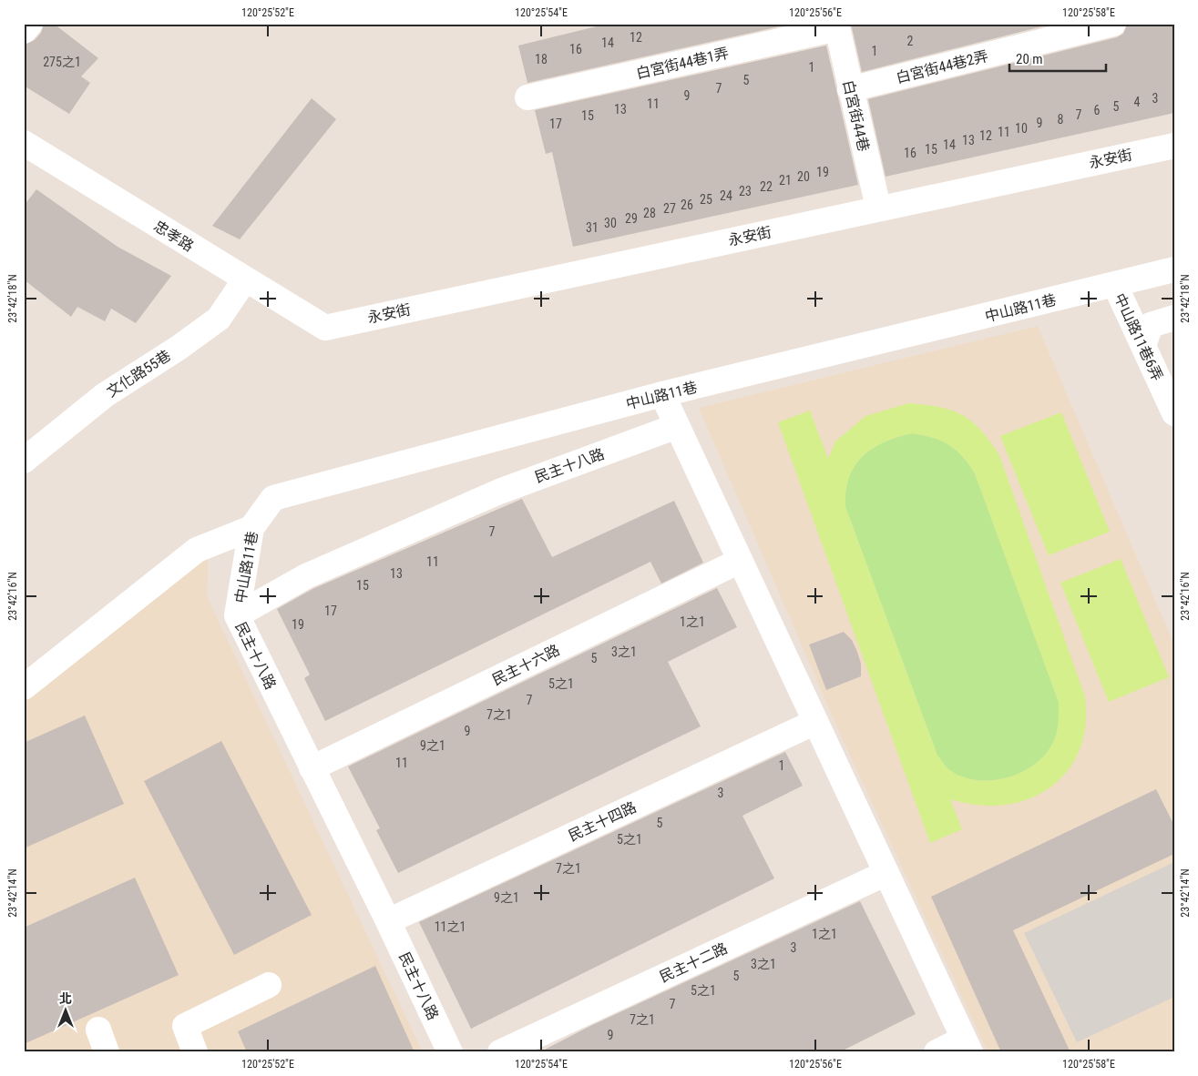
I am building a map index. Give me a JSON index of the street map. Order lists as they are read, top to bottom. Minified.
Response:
{"streets":{"street":["白宮街44巷1弄","白宮街44巷2弄","白宮街44巷","永安街","忠孝路","中山路11巷","中山路11巷6弄","文化路55巷","民主十八路","民主十六路","民主十四路","民主十二路"]},"crossings":[["白宮街44巷1弄","白宮街44巷"],["白宮街44巷2弄","白宮街44巷"],["白宮街44巷","永安街"],["永安街","忠孝路"],["忠孝路","文化路55巷"],["中山路11巷","中山路11巷6弄"],["中山路11巷","民主十八路"],["民主十八路","民主十六路"],["民主十八路","民主十四路"]],"house_numbers":["12","2","14","16","1","18","275之1","1","5","7","9","3","4","11","5","13","6","7","15","8","9","17","10","11","12","13","14","15","16","19","20","21","22","23","24","25","26","27","28","29","30","31","7","11","13","15","17","1之1","19","3之1","5","5之1","7","7之1","9","9之1","11","1","3","5","5之1","7之1","9之1","11之1","1之1","3","3之1","5","5之1","7","7之1","9"],"scale_bar":"20 m","north":"top","coordinates":["120°25'52\"E","120°25'54\"E","120°25'56\"E","120°25'58\"E","23°42'18\"N","23°42'16\"N","23°42'14\"N"]}
